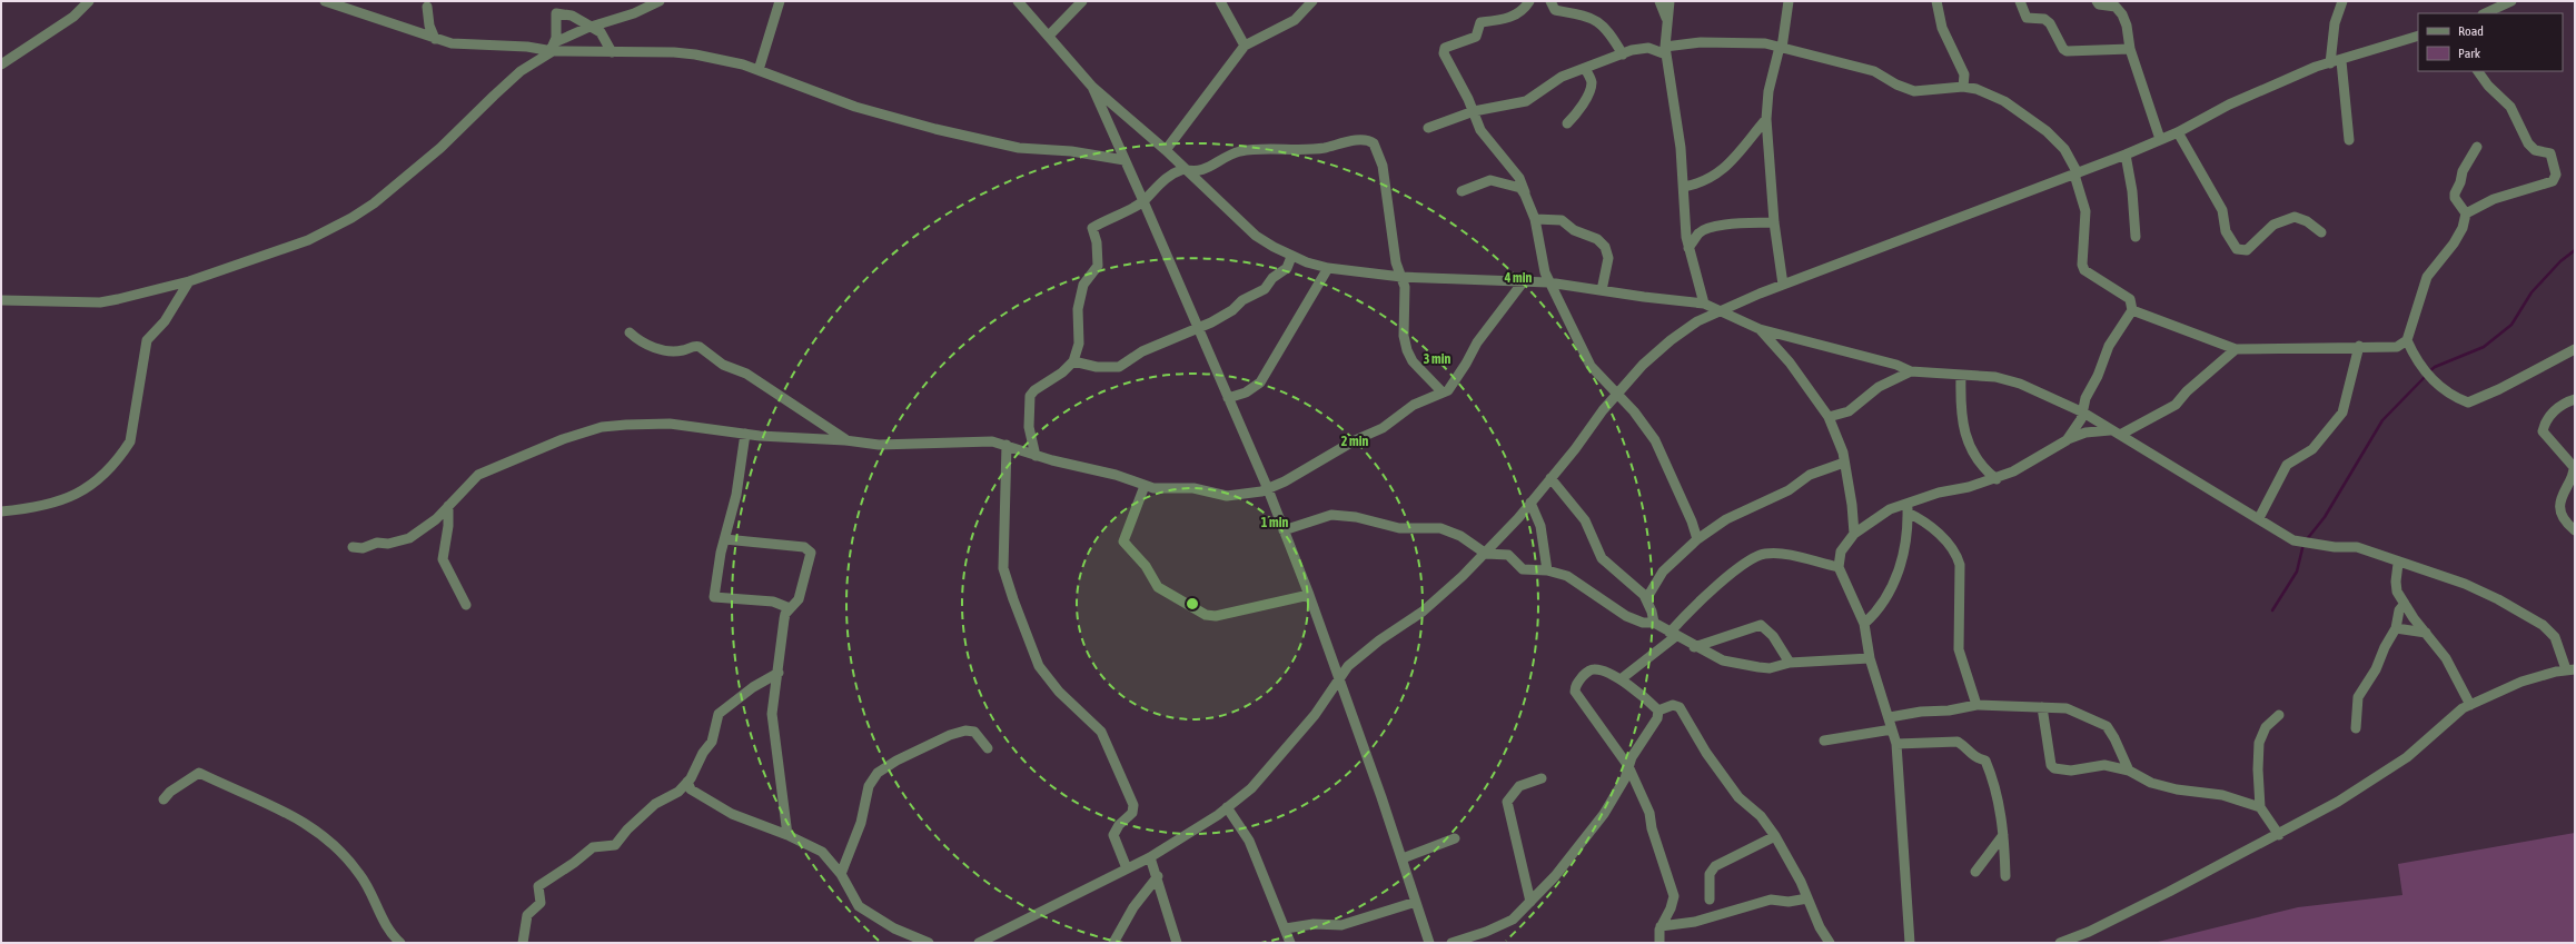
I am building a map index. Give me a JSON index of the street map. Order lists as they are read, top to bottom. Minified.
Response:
{"legend":["Road","Park"],"rings":["4 min","3 min","2 min","1 min"]}
